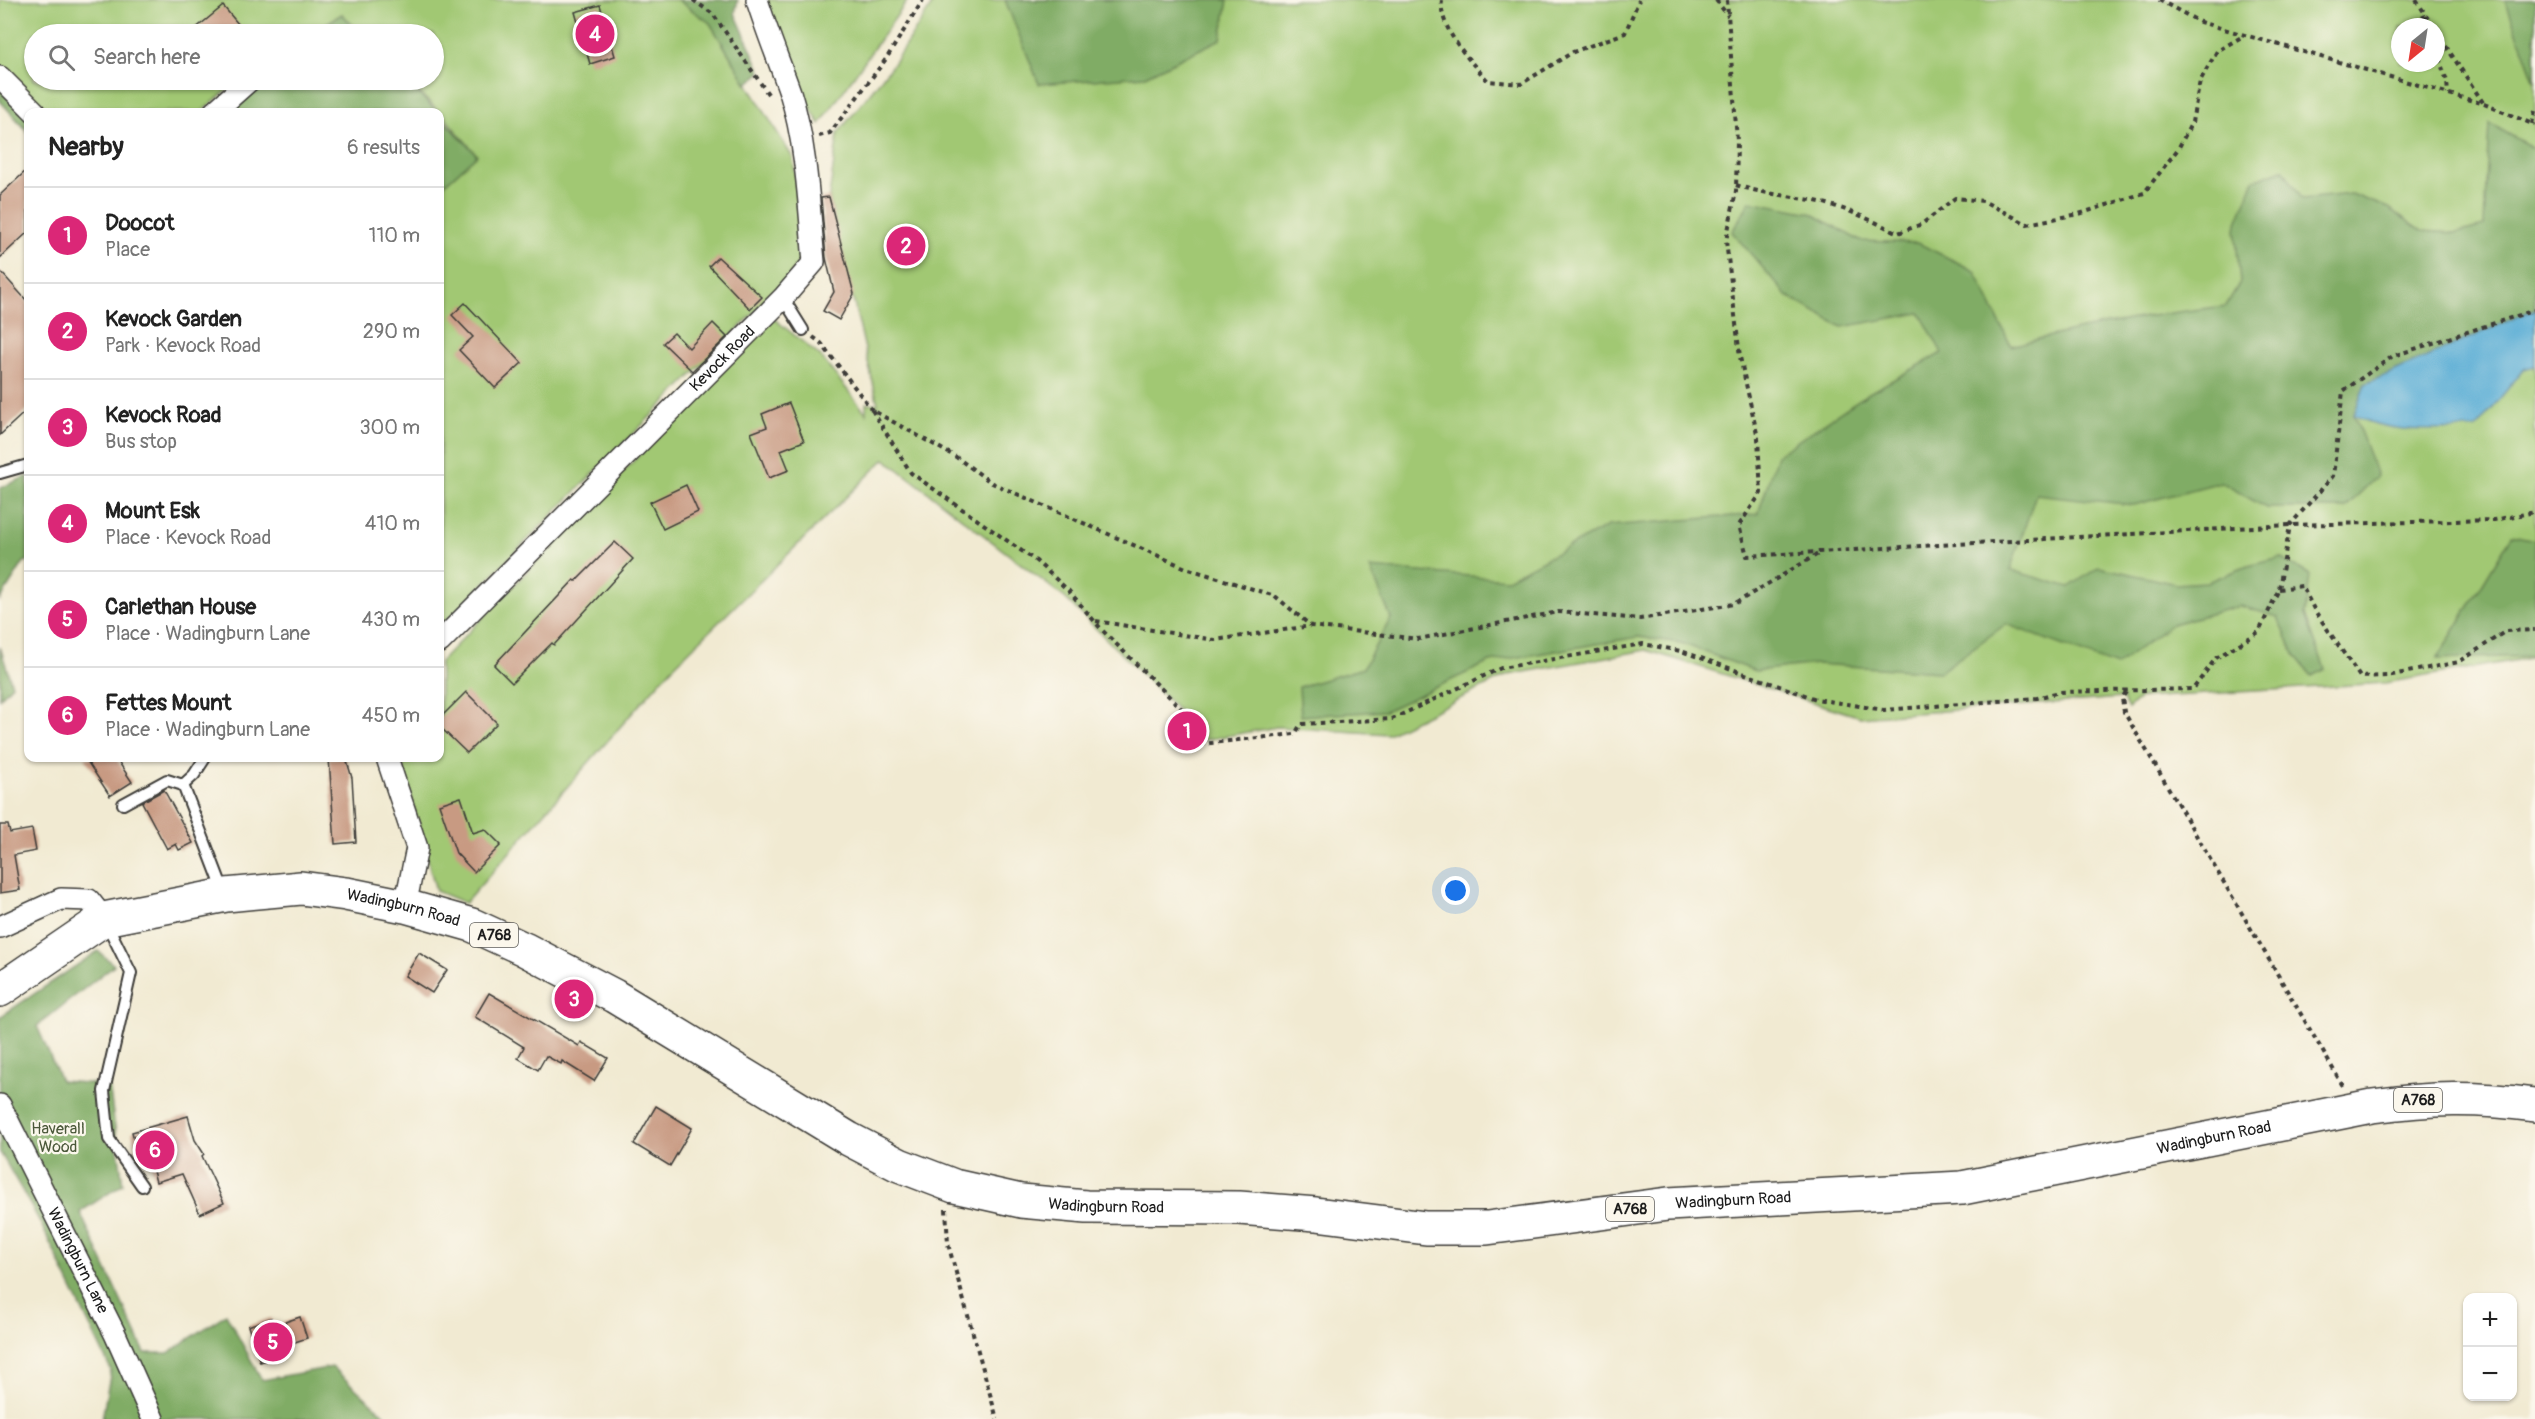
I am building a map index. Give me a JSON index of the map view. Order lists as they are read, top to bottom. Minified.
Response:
{"streets":{"main road":["Wadingburn Road","A768"],"street":["Kevock Road","Wadingburn Lane"]},"crossings":[["Wadingburn Road","A768"]],"parks":["Haverall Wood"],"north":"bottom left","page":{"pins":["4","2","1","3","6","5"],"search":"Search here","heading":["Nearby","6 results"],"list":[{"mark":"1","name":"Doocot","note":"Place","value":"110 m"},{"mark":"2","name":"Kevock Garden","note":"Park · Kevock Road","value":"290 m"},{"mark":"3","name":"Kevock Road","note":"Bus stop","value":"300 m"},{"mark":"4","name":"Mount Esk","note":"Place · Kevock Road","value":"410 m"},{"mark":"5","name":"Carlethan House","note":"Place · Wadingburn Lane","value":"430 m"},{"mark":"6","name":"Fettes Mount","note":"Place · Wadingburn Lane","value":"450 m"}],"map_buttons":["+","−"]}}
